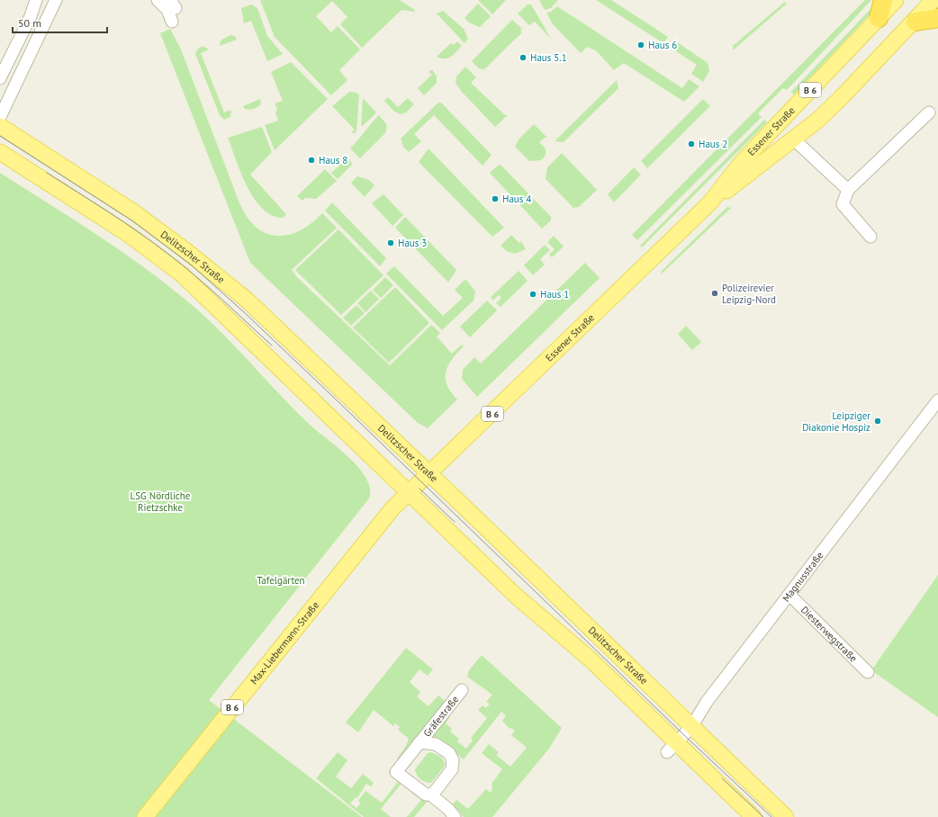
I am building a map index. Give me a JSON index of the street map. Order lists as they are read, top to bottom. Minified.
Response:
{"streets":{"main road":["B 6","Essener Straße","Delitzscher Straße","Max-Liebermann-Straße"],"street":["Magnusstraße","Diesterwegstraße","Gräfestraße"]},"crossings":[["Essener Straße","Delitzscher Straße"],["Essener Straße","Max-Liebermann-Straße"],["Delitzscher Straße","Magnusstraße"],["Delitzscher Straße","Max-Liebermann-Straße"],["Magnusstraße","Diesterwegstraße"]],"parks":["LSG Nördliche Rietzschke","Tafelgärten"],"places":["Haus 6","Haus 5.1","Haus 2","Haus 8","Haus 4","Haus 3","Polizeirevier Leipzig-Nord","Haus 1","Leipziger Diakonie Hospiz"],"scale_bar":"50 m"}
